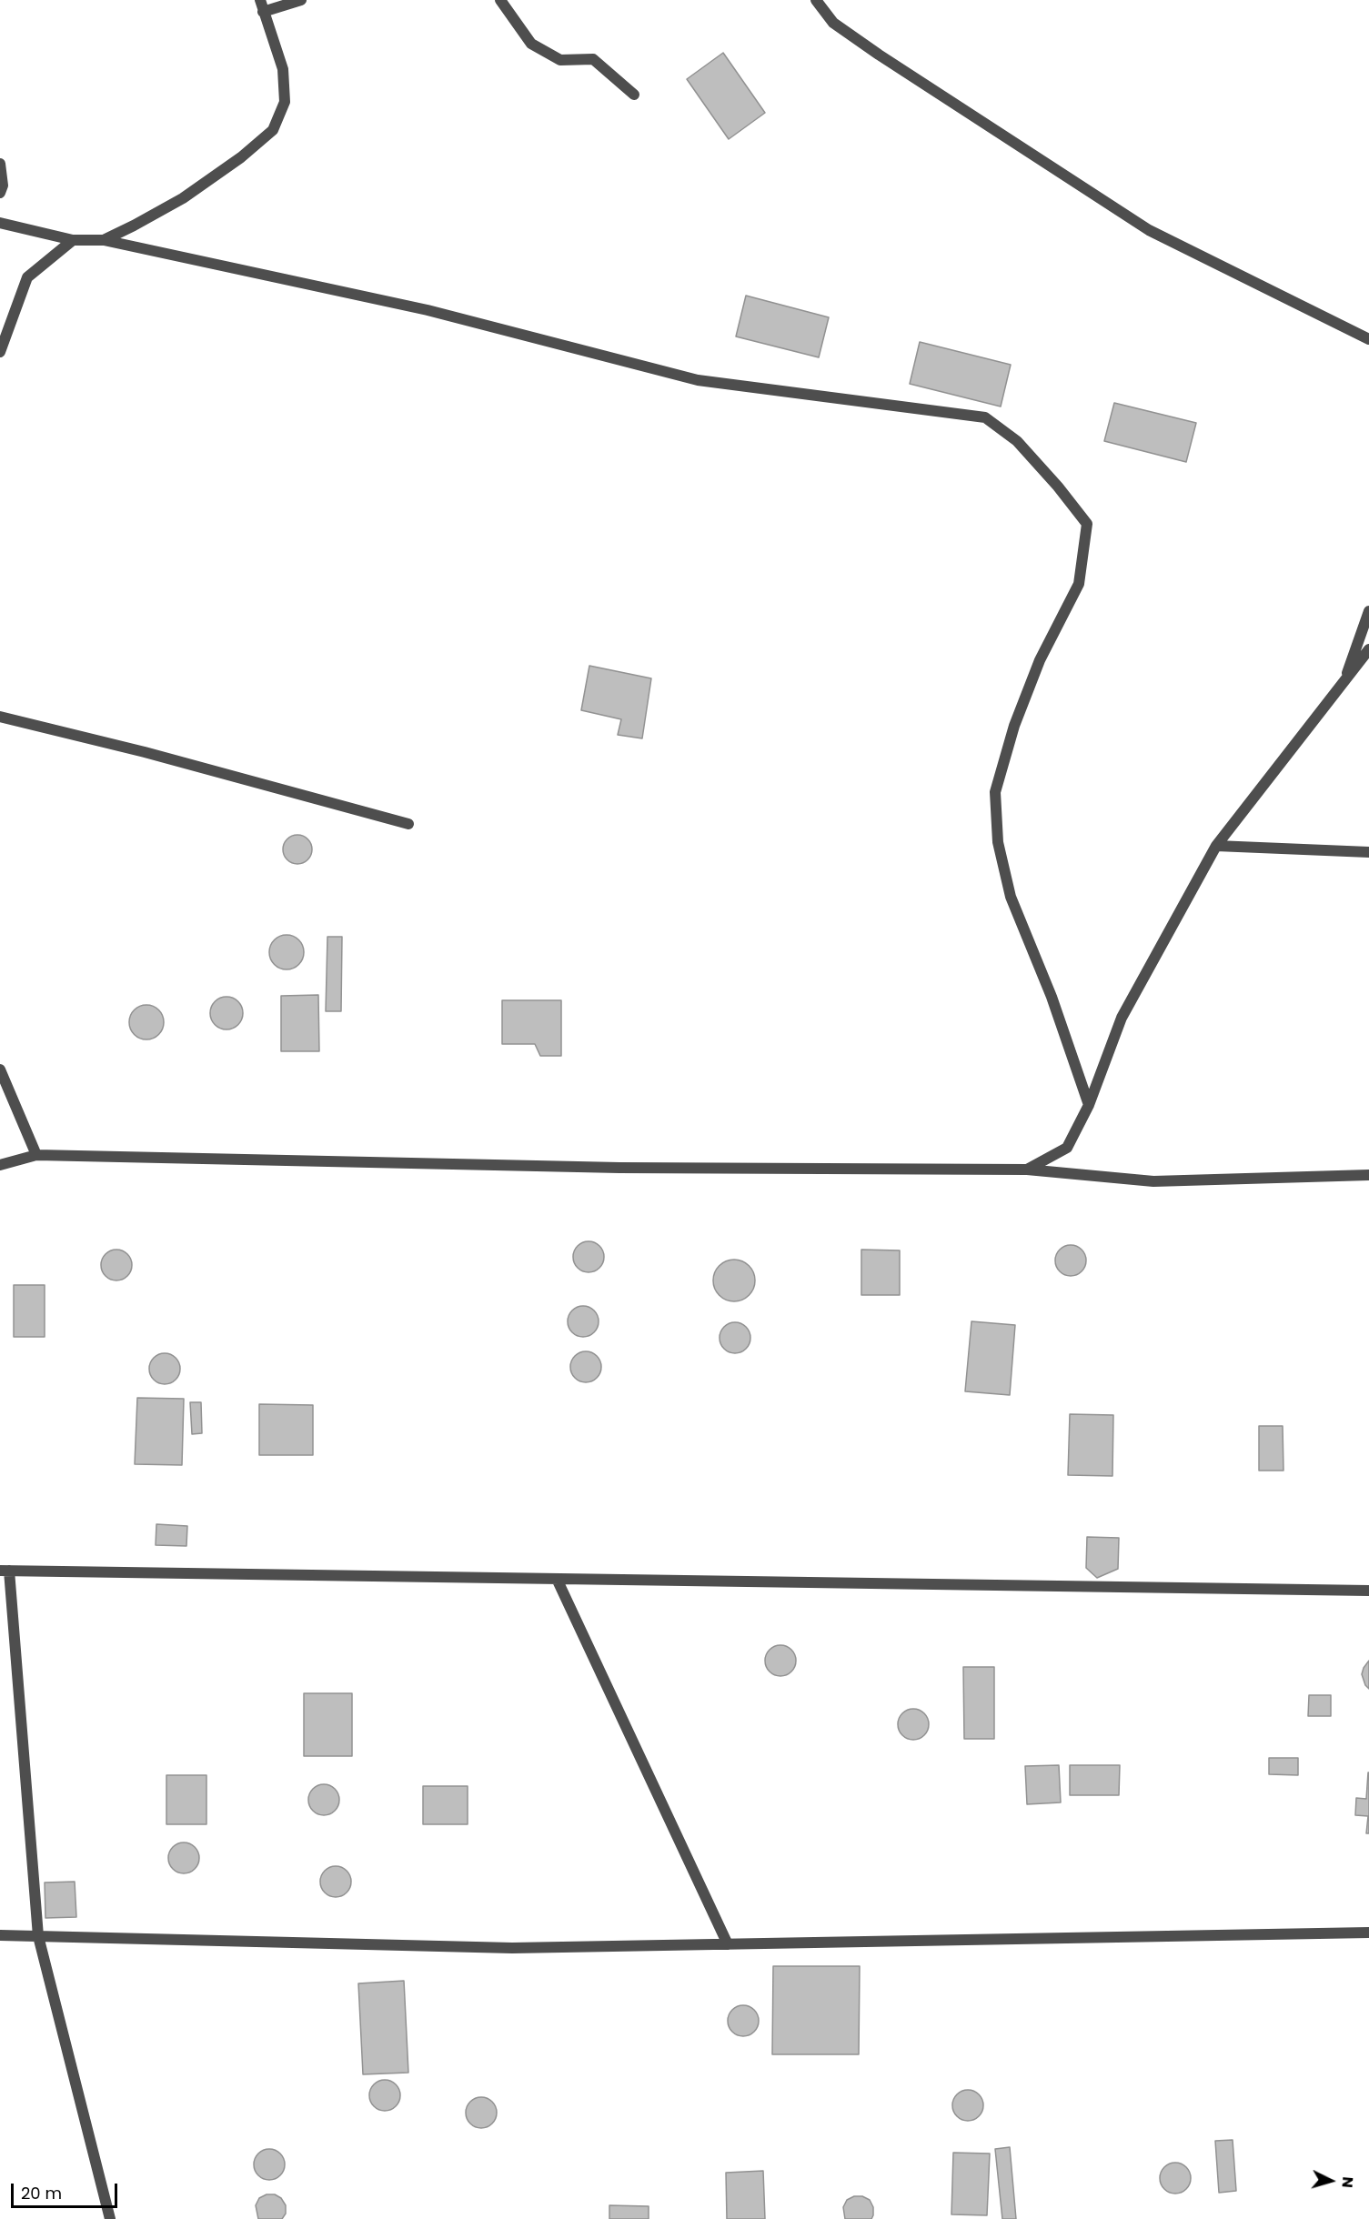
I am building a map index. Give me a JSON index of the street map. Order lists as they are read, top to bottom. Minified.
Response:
{"scale_bar":"20 m","north":"right"}
